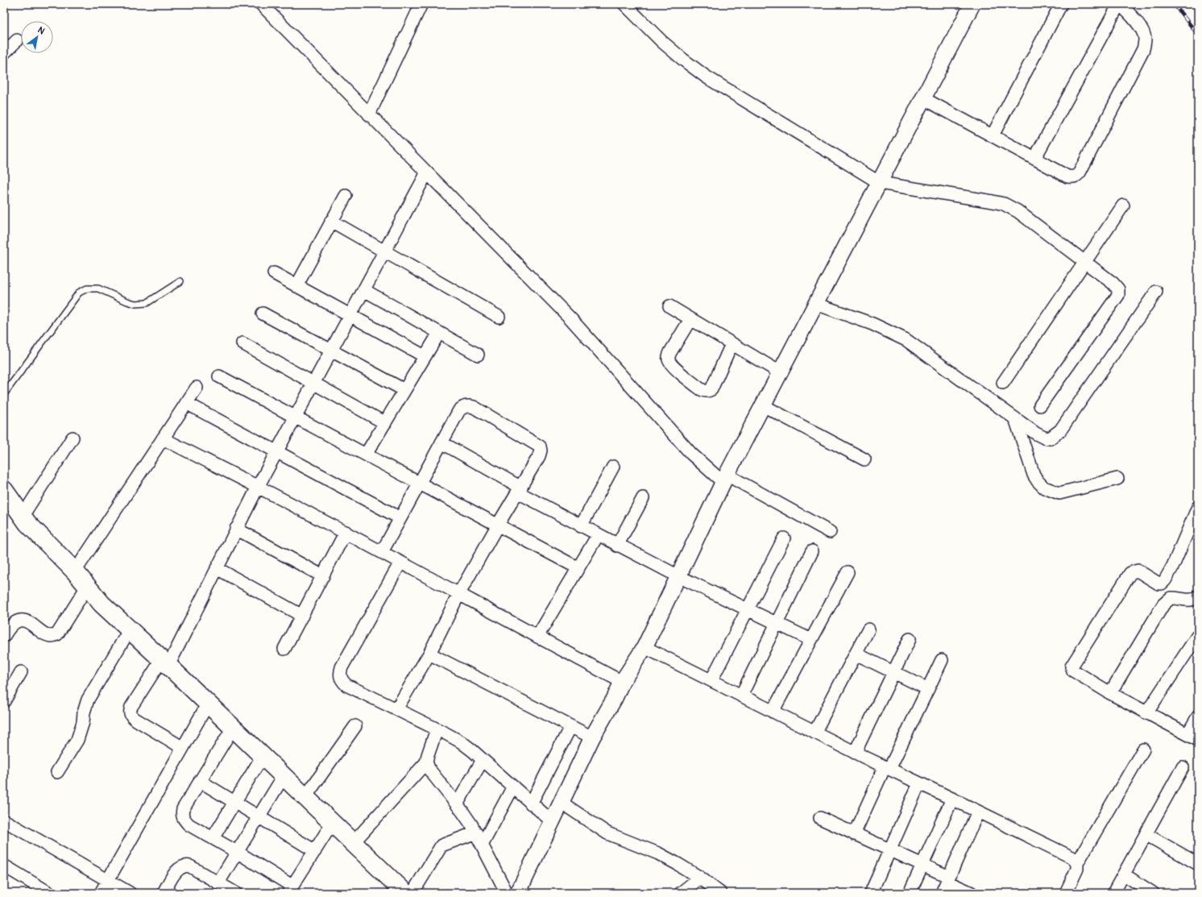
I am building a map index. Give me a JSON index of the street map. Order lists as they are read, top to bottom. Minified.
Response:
{"north":"top right"}
